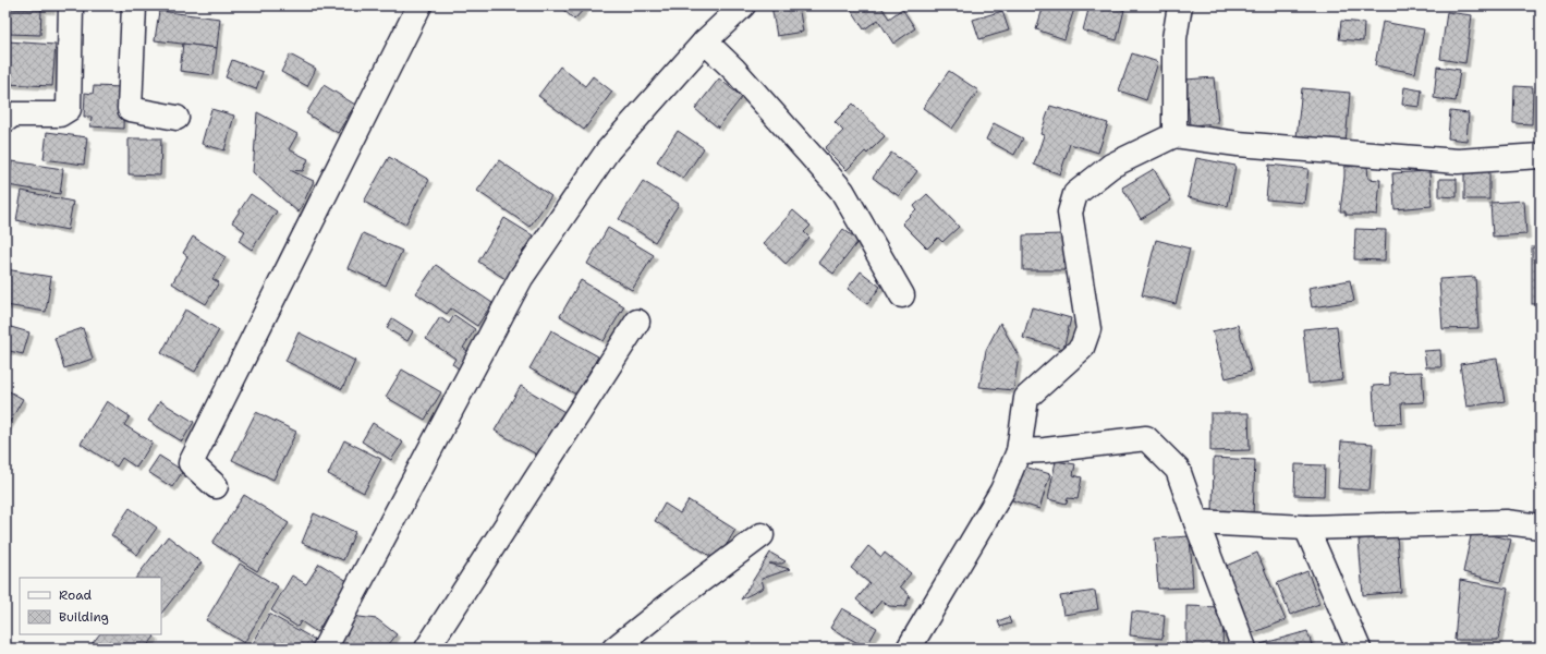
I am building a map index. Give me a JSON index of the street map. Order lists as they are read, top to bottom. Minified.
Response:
{"legend":["Road","Building"]}
